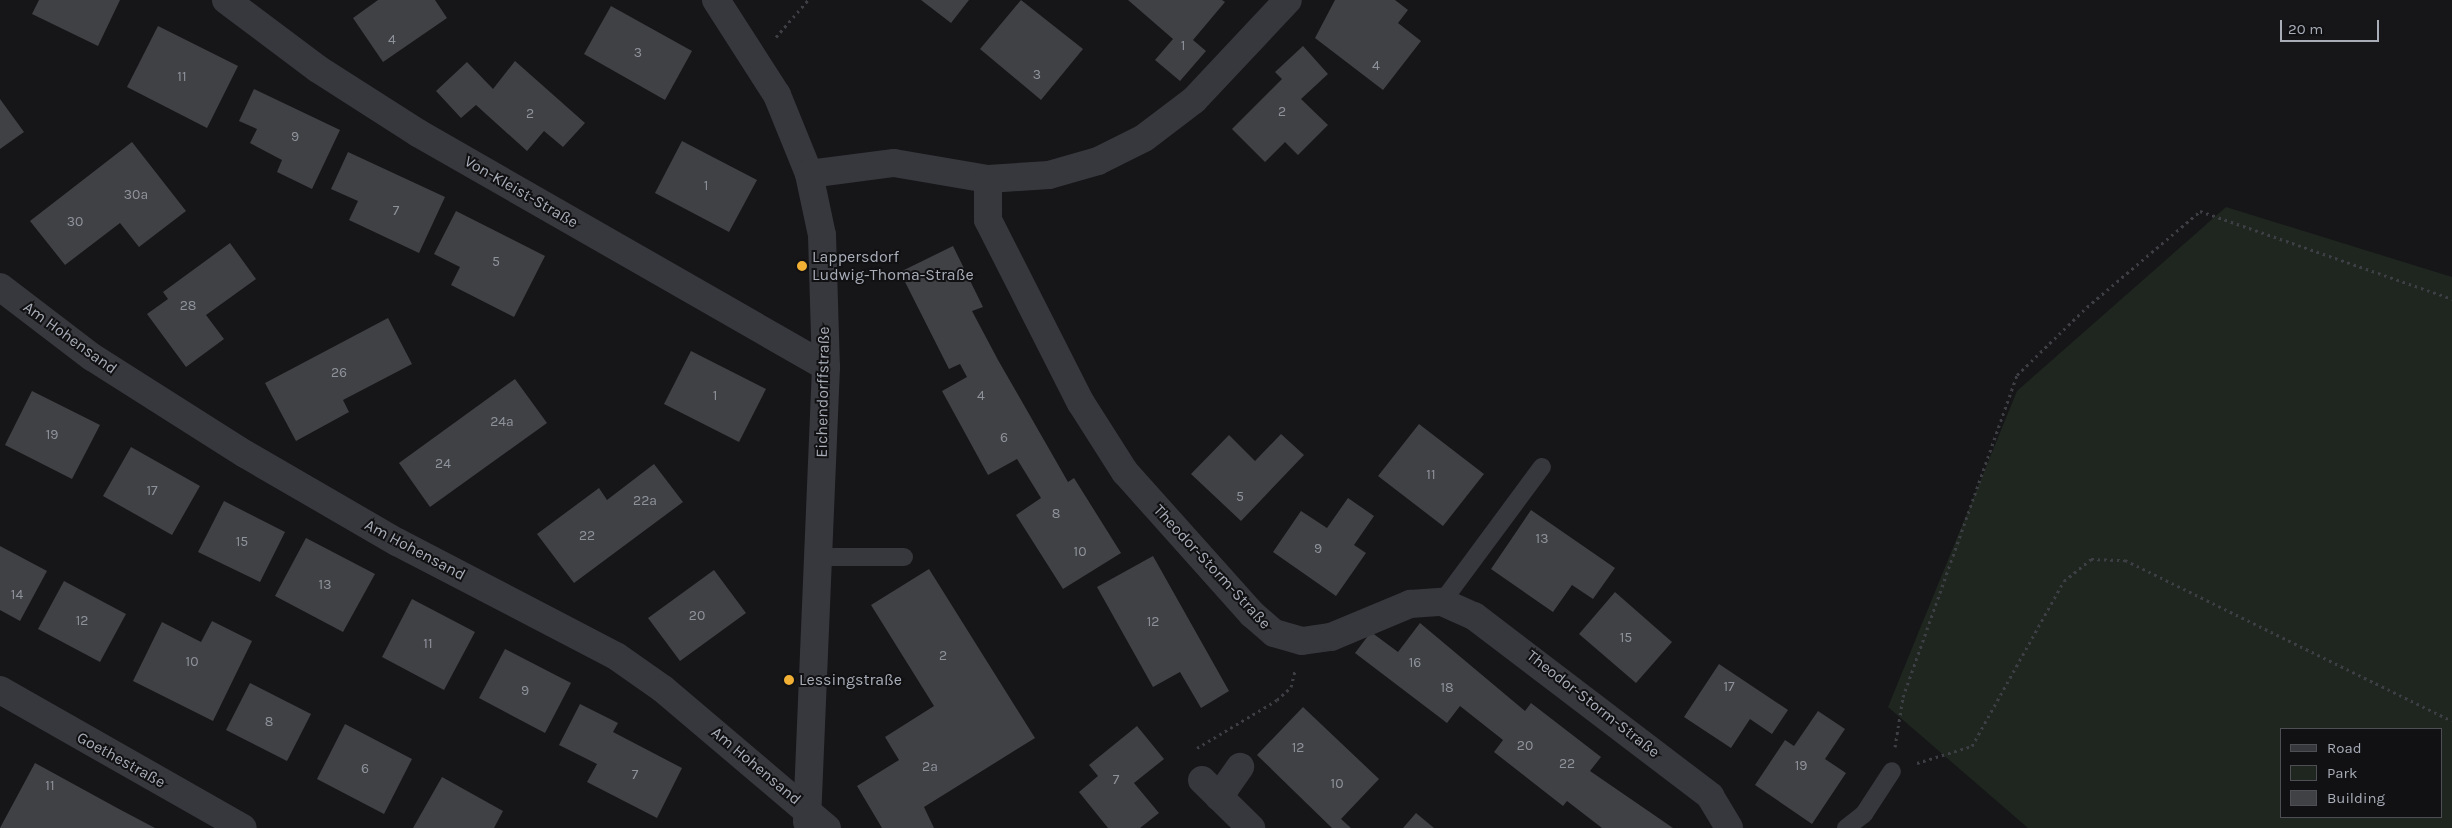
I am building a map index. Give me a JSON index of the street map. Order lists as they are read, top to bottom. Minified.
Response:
{"streets":{"street":["Von-Kleist-Straße","Am Hohensand","Eichendorffstraße","Theodor-Storm-Straße","Goethestraße"]},"crossings":[["Von-Kleist-Straße","Eichendorffstraße"],["Am Hohensand","Eichendorffstraße"]],"places":["Lappersdorf Ludwig-Thoma-Straße","Lessingstraße"],"house_numbers":["4","1","3","4","3","11","2","2","9","1","30a","7","30","5","28","26","1","4","24a","19","6","24","11","17","5","22a","8","22","13","15","9","10","13","14","20","12","12","15","11","2","10","16","17","18","9","8","20","12","22","19","2a","6","7","7","10","11"],"legend":["Road","Park","Building"],"scale_bar":"20 m"}
